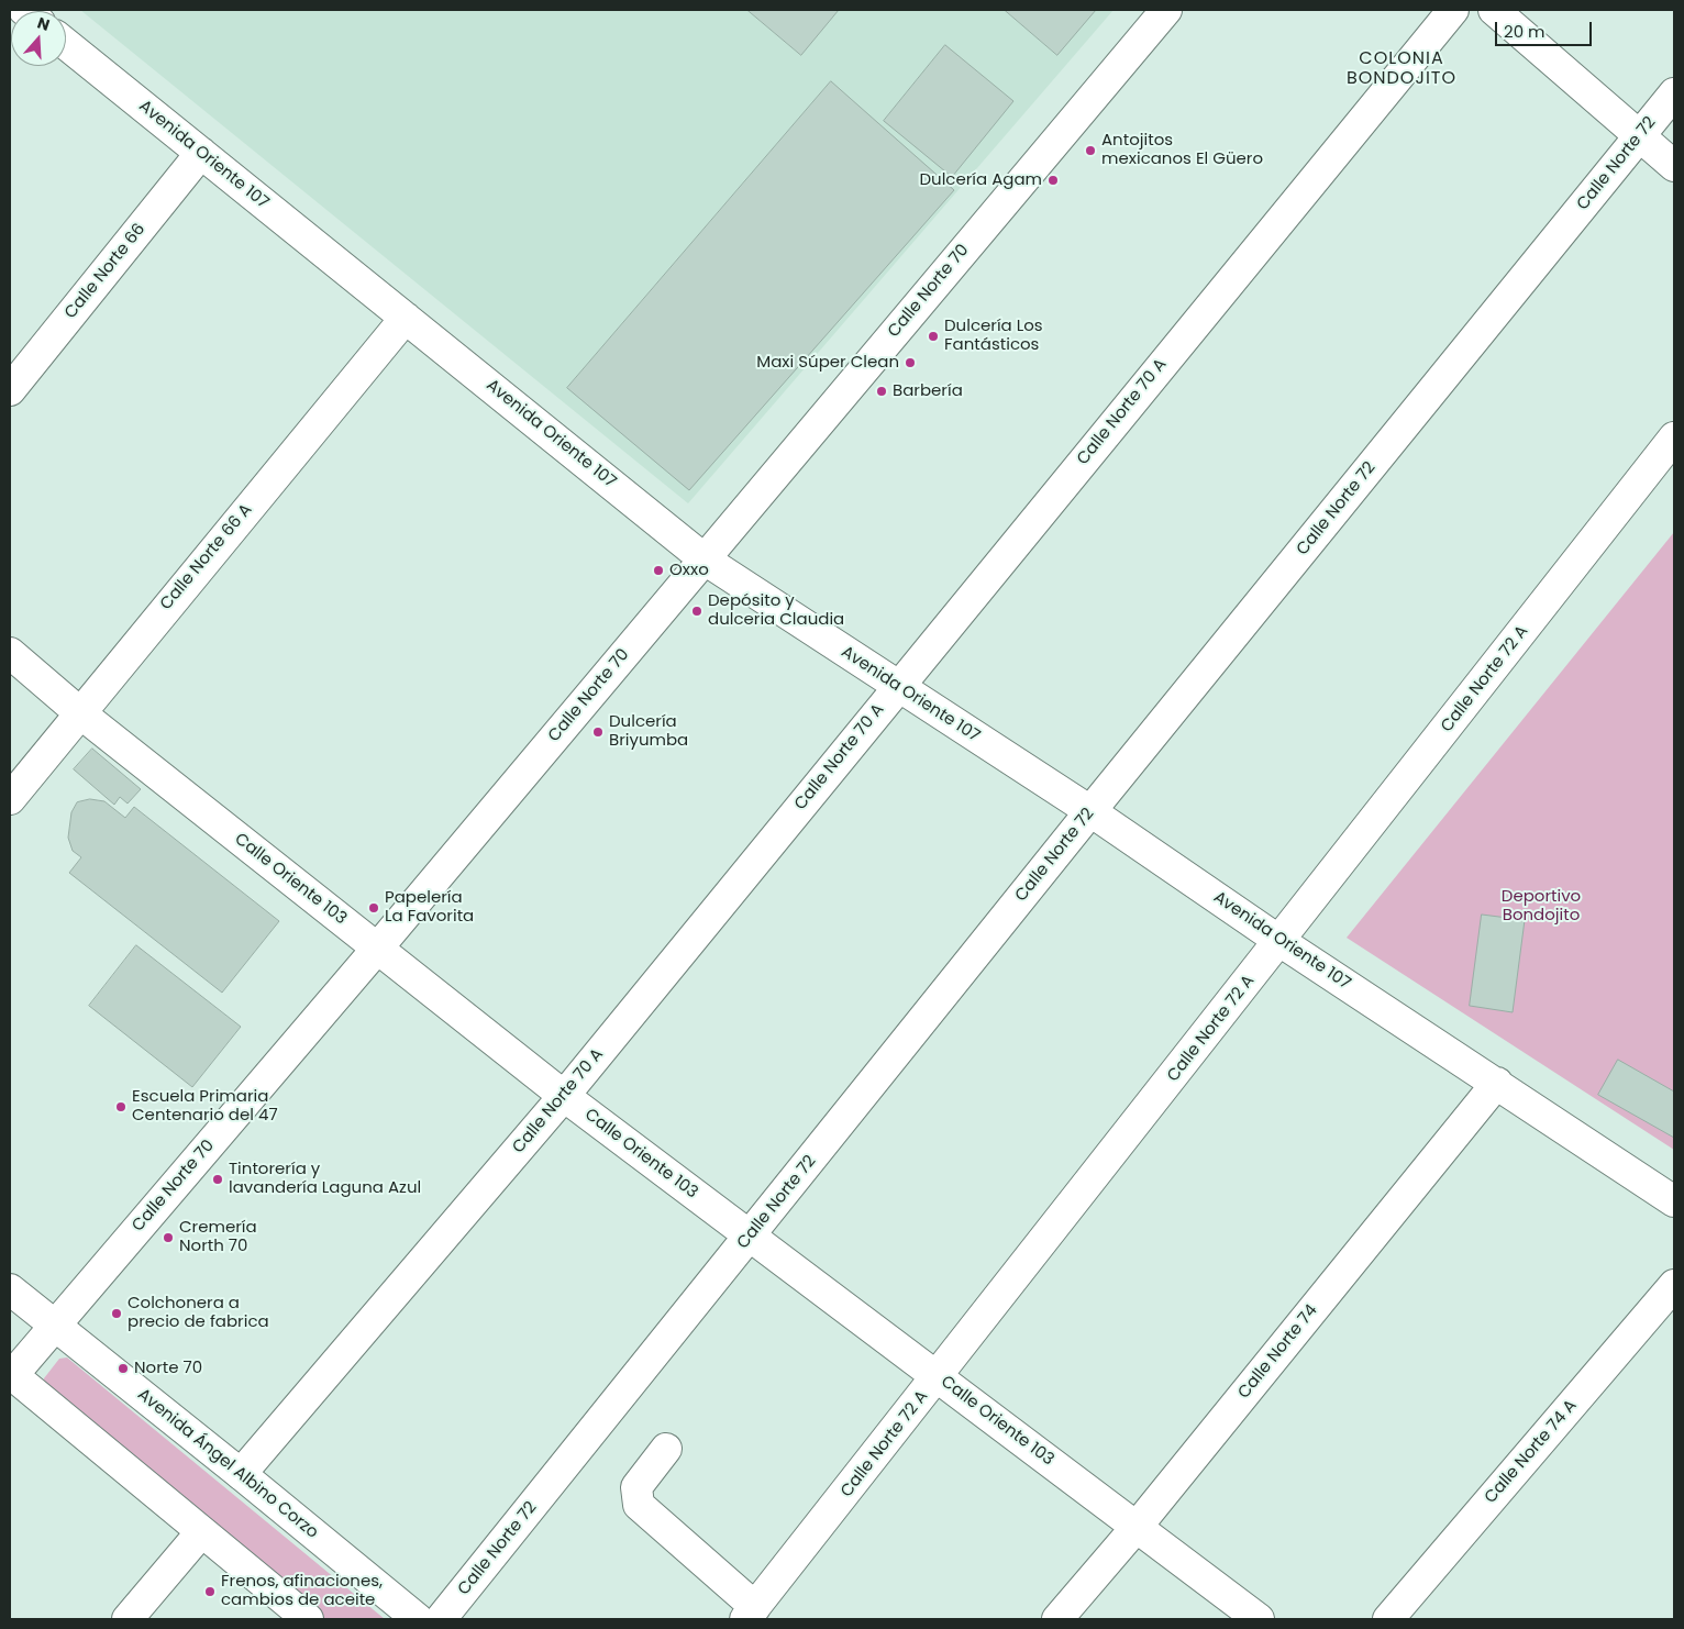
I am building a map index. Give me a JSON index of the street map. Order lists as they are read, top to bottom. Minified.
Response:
{"streets":{"street":["Avenida Oriente 107","Calle Norte 72","Calle Norte 66","Calle Norte 70","Calle Norte 70 A","Calle Norte 66 A","Calle Norte 72 A","Calle Oriente 103","Calle Norte 74","Calle Norte 74 A","Avenida Ángel Albino Corzo"]},"crossings":[["Avenida Oriente 107","Calle Norte 72"],["Avenida Oriente 107","Calle Norte 66"],["Avenida Oriente 107","Calle Norte 70"],["Avenida Oriente 107","Calle Norte 70 A"],["Avenida Oriente 107","Calle Norte 66 A"],["Avenida Oriente 107","Calle Norte 72 A"],["Avenida Oriente 107","Calle Norte 74"],["Calle Norte 72","Calle Oriente 103"],["Calle Norte 70","Calle Oriente 103"],["Calle Norte 70","Avenida Ángel Albino Corzo"],["Calle Norte 70 A","Calle Oriente 103"],["Calle Norte 70 A","Avenida Ángel Albino Corzo"],["Calle Norte 66 A","Calle Oriente 103"],["Calle Norte 72 A","Calle Oriente 103"],["Calle Oriente 103","Calle Norte 74"]],"districts":["COLONIA BONDOJITO"],"parks":["Deportivo Bondojito"],"places":["Antojitos mexicanos El Güero","Dulcería Agam","Dulcería Los Fantásticos","Maxi Súper Clean","Barbería","Oxxo","Depósito y dulceria Claudia","Dulcería Briyumba","Papelería La Favorita","Escuela Primaria Centenario del 47","Tintorería y lavandería Laguna Azul","Cremería North 70","Colchonera a precio de fabrica","Norte 70","Frenos, afinaciones, cambios de aceite"],"scale_bar":"20 m","north":"top"}
